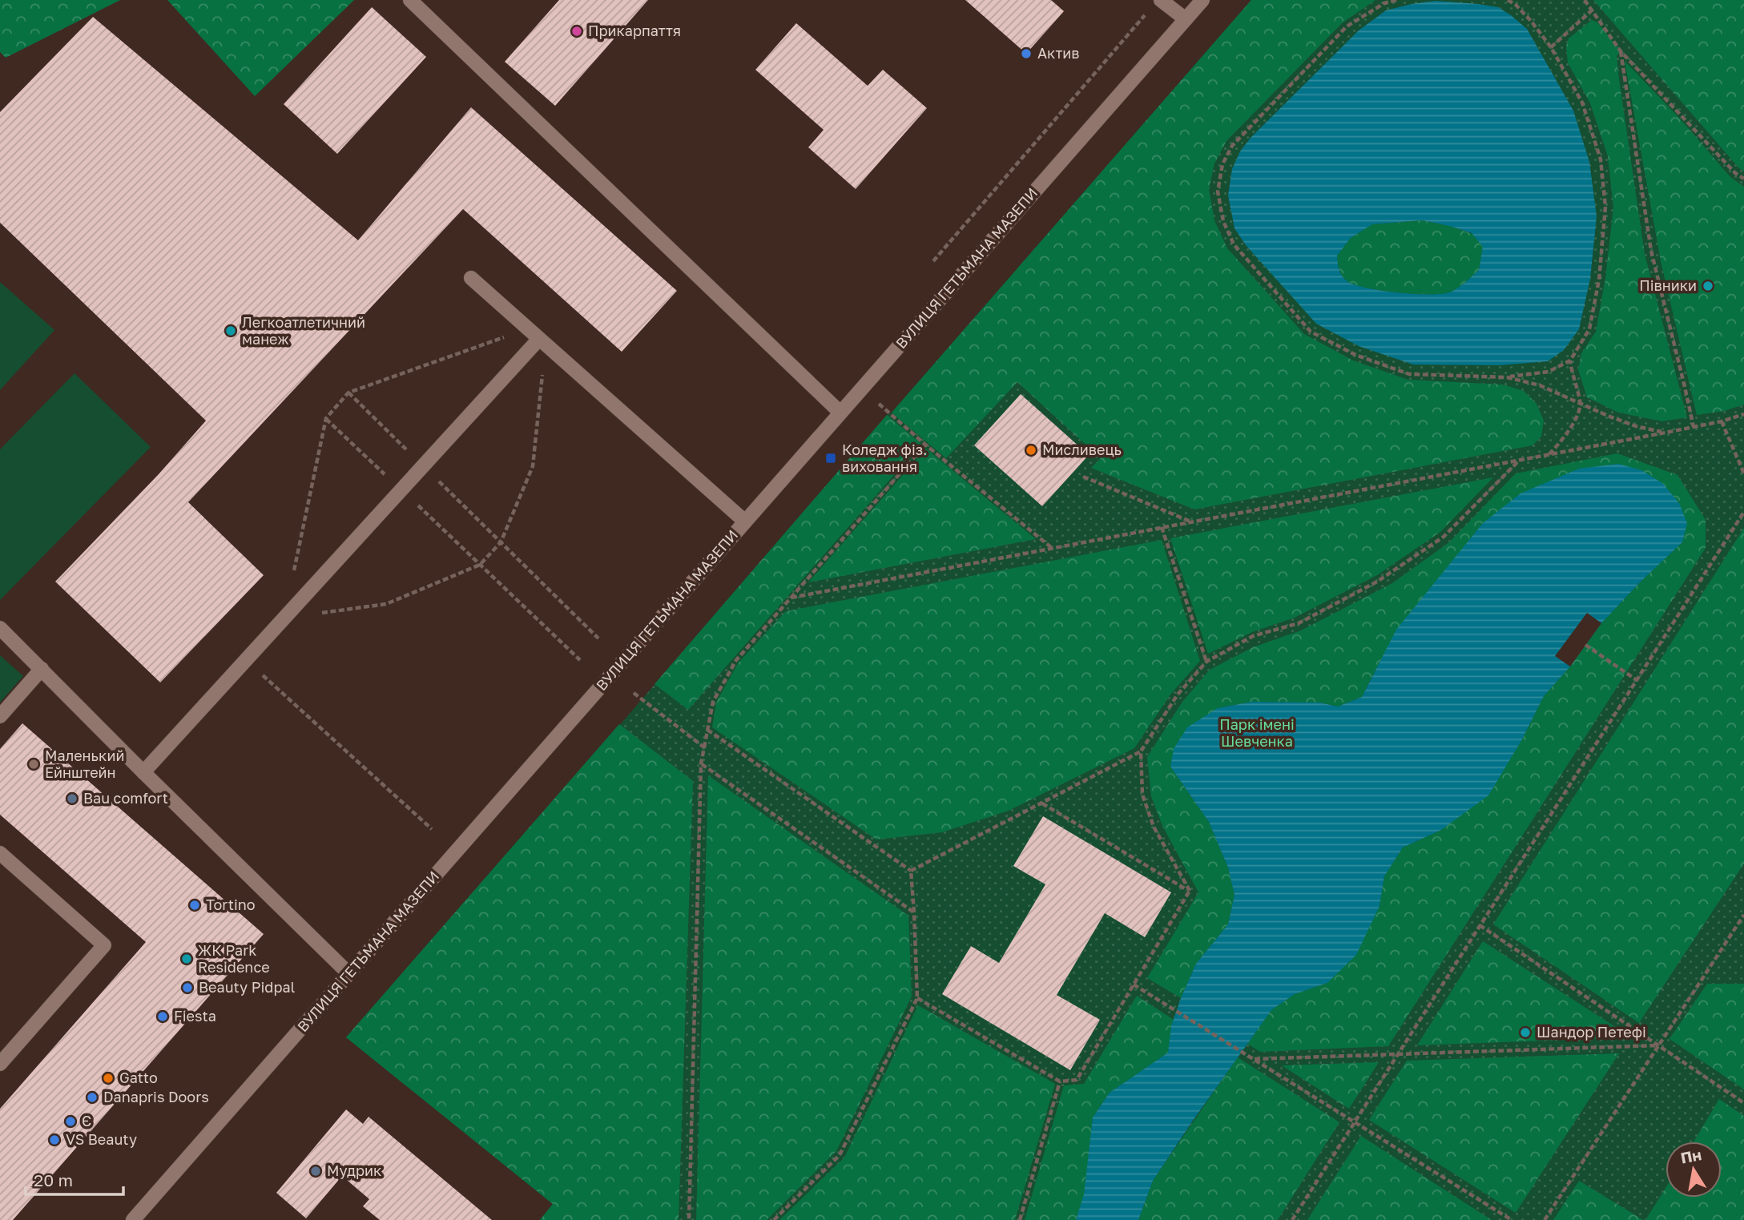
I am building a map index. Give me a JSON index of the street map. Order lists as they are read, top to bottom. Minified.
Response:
{"streets":{"main road":["ВУЛИЦЯ ГЕТЬМАНА МАЗЕПИ"]},"parks":["Парк імені Шевченка"],"places":{"other":["Прикарпаття","Актив","Півники","Легкоатлетичний манеж","Мисливець","Маленький Ейнштейн","Bau comfort","Tortino","ЖК Park Residence","Beauty Pidpal","Fiesta","Шандор Петефі","Gatto","Danapris Doors","Є","VS Beauty","Мудрик"],"transit":["Коледж фіз. виховання"]},"scale_bar":"20 m","north":"top"}
